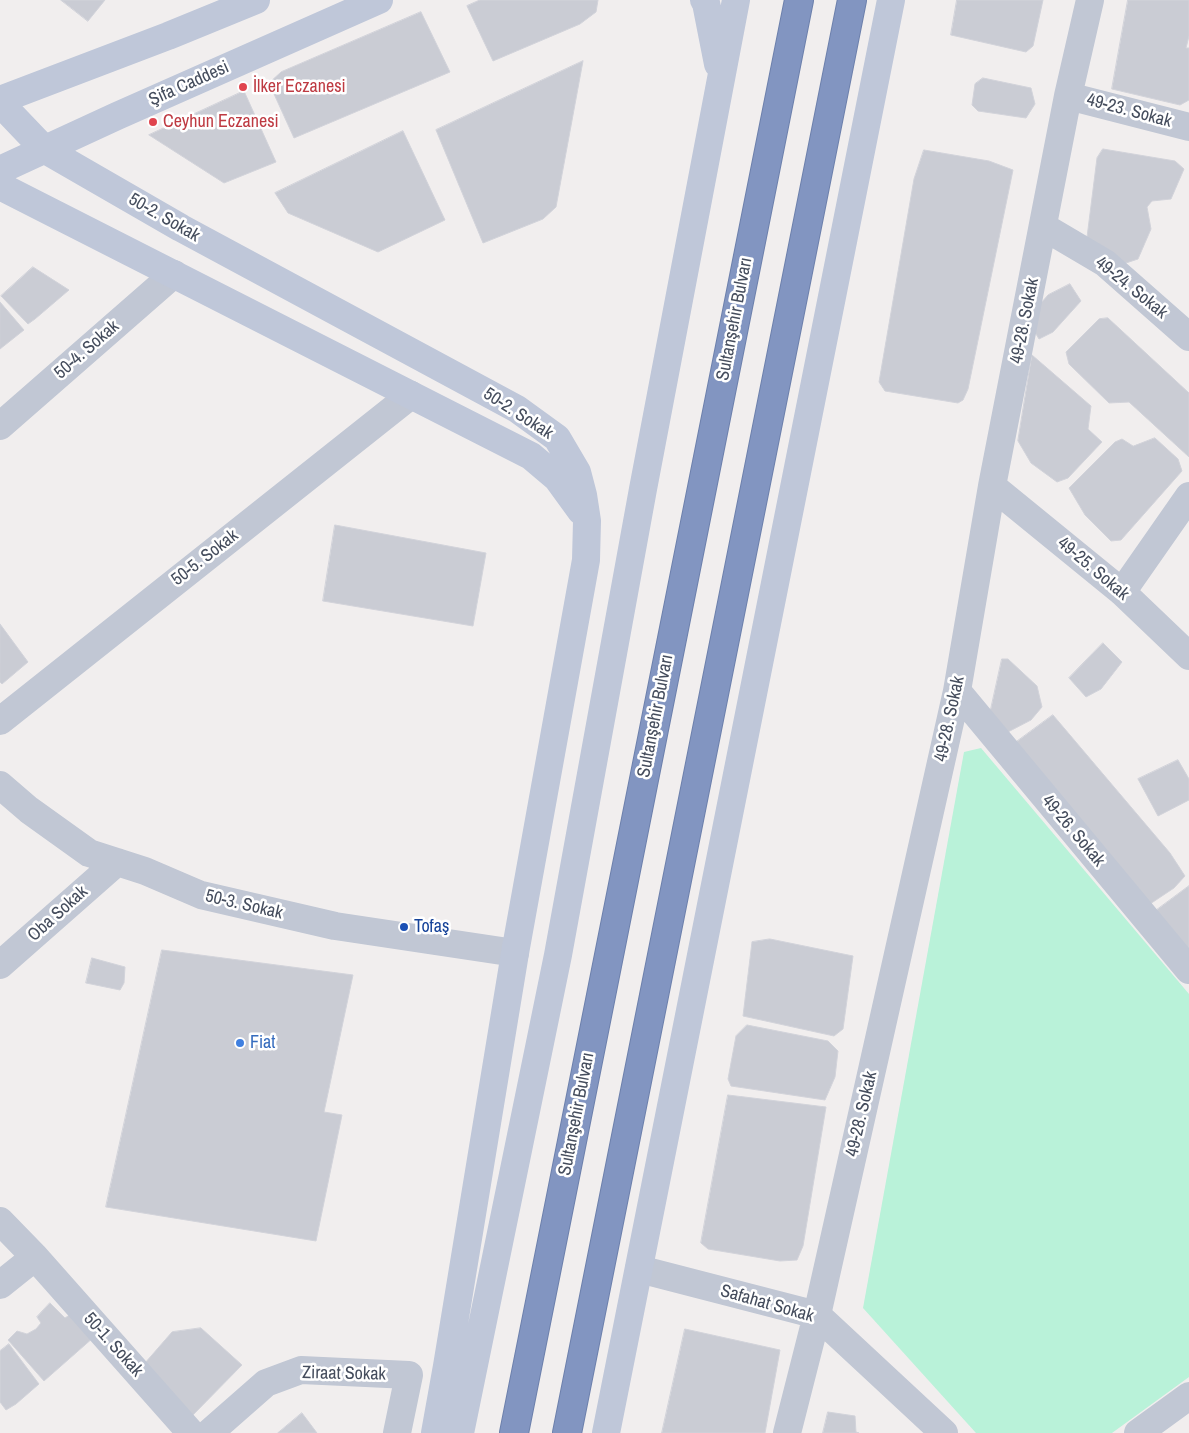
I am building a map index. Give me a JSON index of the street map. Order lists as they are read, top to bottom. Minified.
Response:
{"streets":{"highway":["Sultanşehir Bulvarı"],"street":["Şifa Caddesi","49-23. Sokak","50-2. Sokak","49-24. Sokak","49-28. Sokak","50-4. Sokak","50-5. Sokak","49-25. Sokak","49-26. Sokak","50-3. Sokak","Oba Sokak","Safahat Sokak","50-1. Sokak","Ziraat Sokak"]},"crossings":[["Şifa Caddesi","50-2. Sokak"],["49-23. Sokak","49-28. Sokak"],["50-2. Sokak","50-4. Sokak"],["50-2. Sokak","50-5. Sokak"],["49-24. Sokak","49-28. Sokak"],["49-28. Sokak","49-25. Sokak"],["49-28. Sokak","49-26. Sokak"],["49-28. Sokak","Safahat Sokak"],["50-3. Sokak","Oba Sokak"]],"places":["İlker Eczanesi","Ceyhun Eczanesi","Tofaş","Fiat"]}
